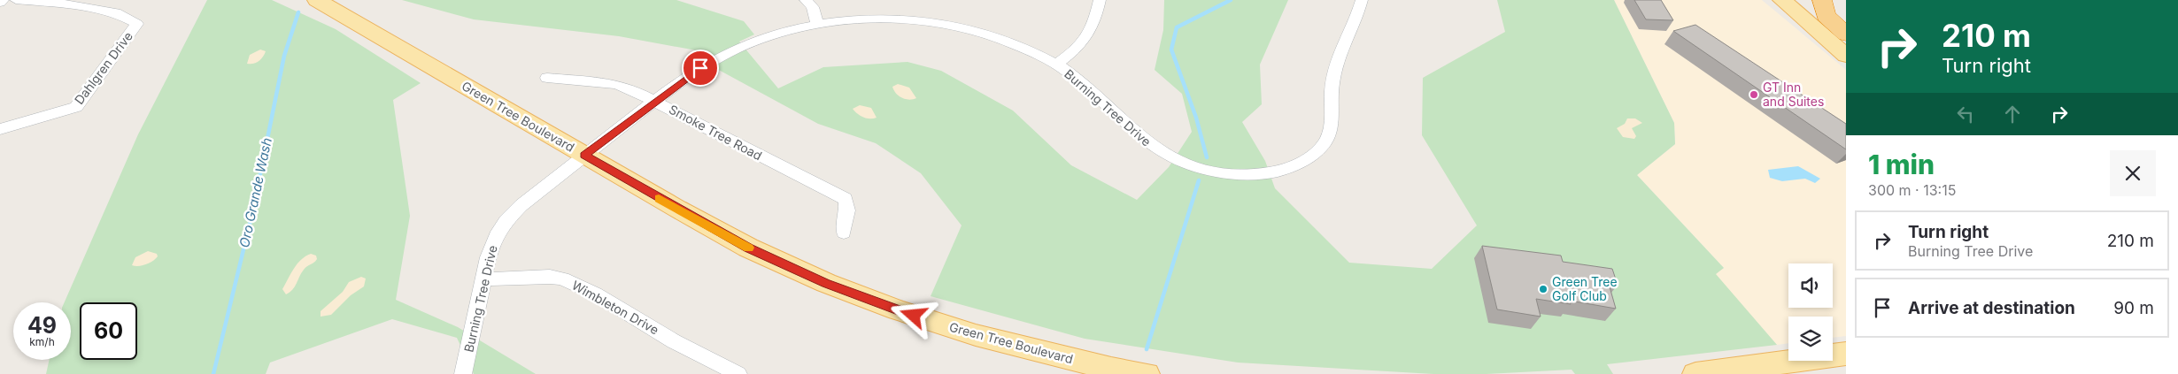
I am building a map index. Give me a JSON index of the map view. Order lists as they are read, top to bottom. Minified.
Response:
{"streets":{"main road":["Green Tree Boulevard"],"street":["Dahlgren Drive","Burning Tree Drive","Smoke Tree Road","Wimbleton Drive"]},"crossings":[["Burning Tree Drive","Green Tree Boulevard"],["Burning Tree Drive","Smoke Tree Road"],["Burning Tree Drive","Wimbleton Drive"]],"water":["Oro Grande Wash"],"places":["GT Inn and Suites","Green Tree Golf Club"],"page":{"turn":["210 m","Turn right"],"heading":["1 min","300 m · 13:15"],"list":[{"name":"Turn right","note":"Burning Tree Drive","value":"210 m"},{"name":"Arrive at destination","value":"90 m"}],"speed":"49 km/h","limit":"60"}}
